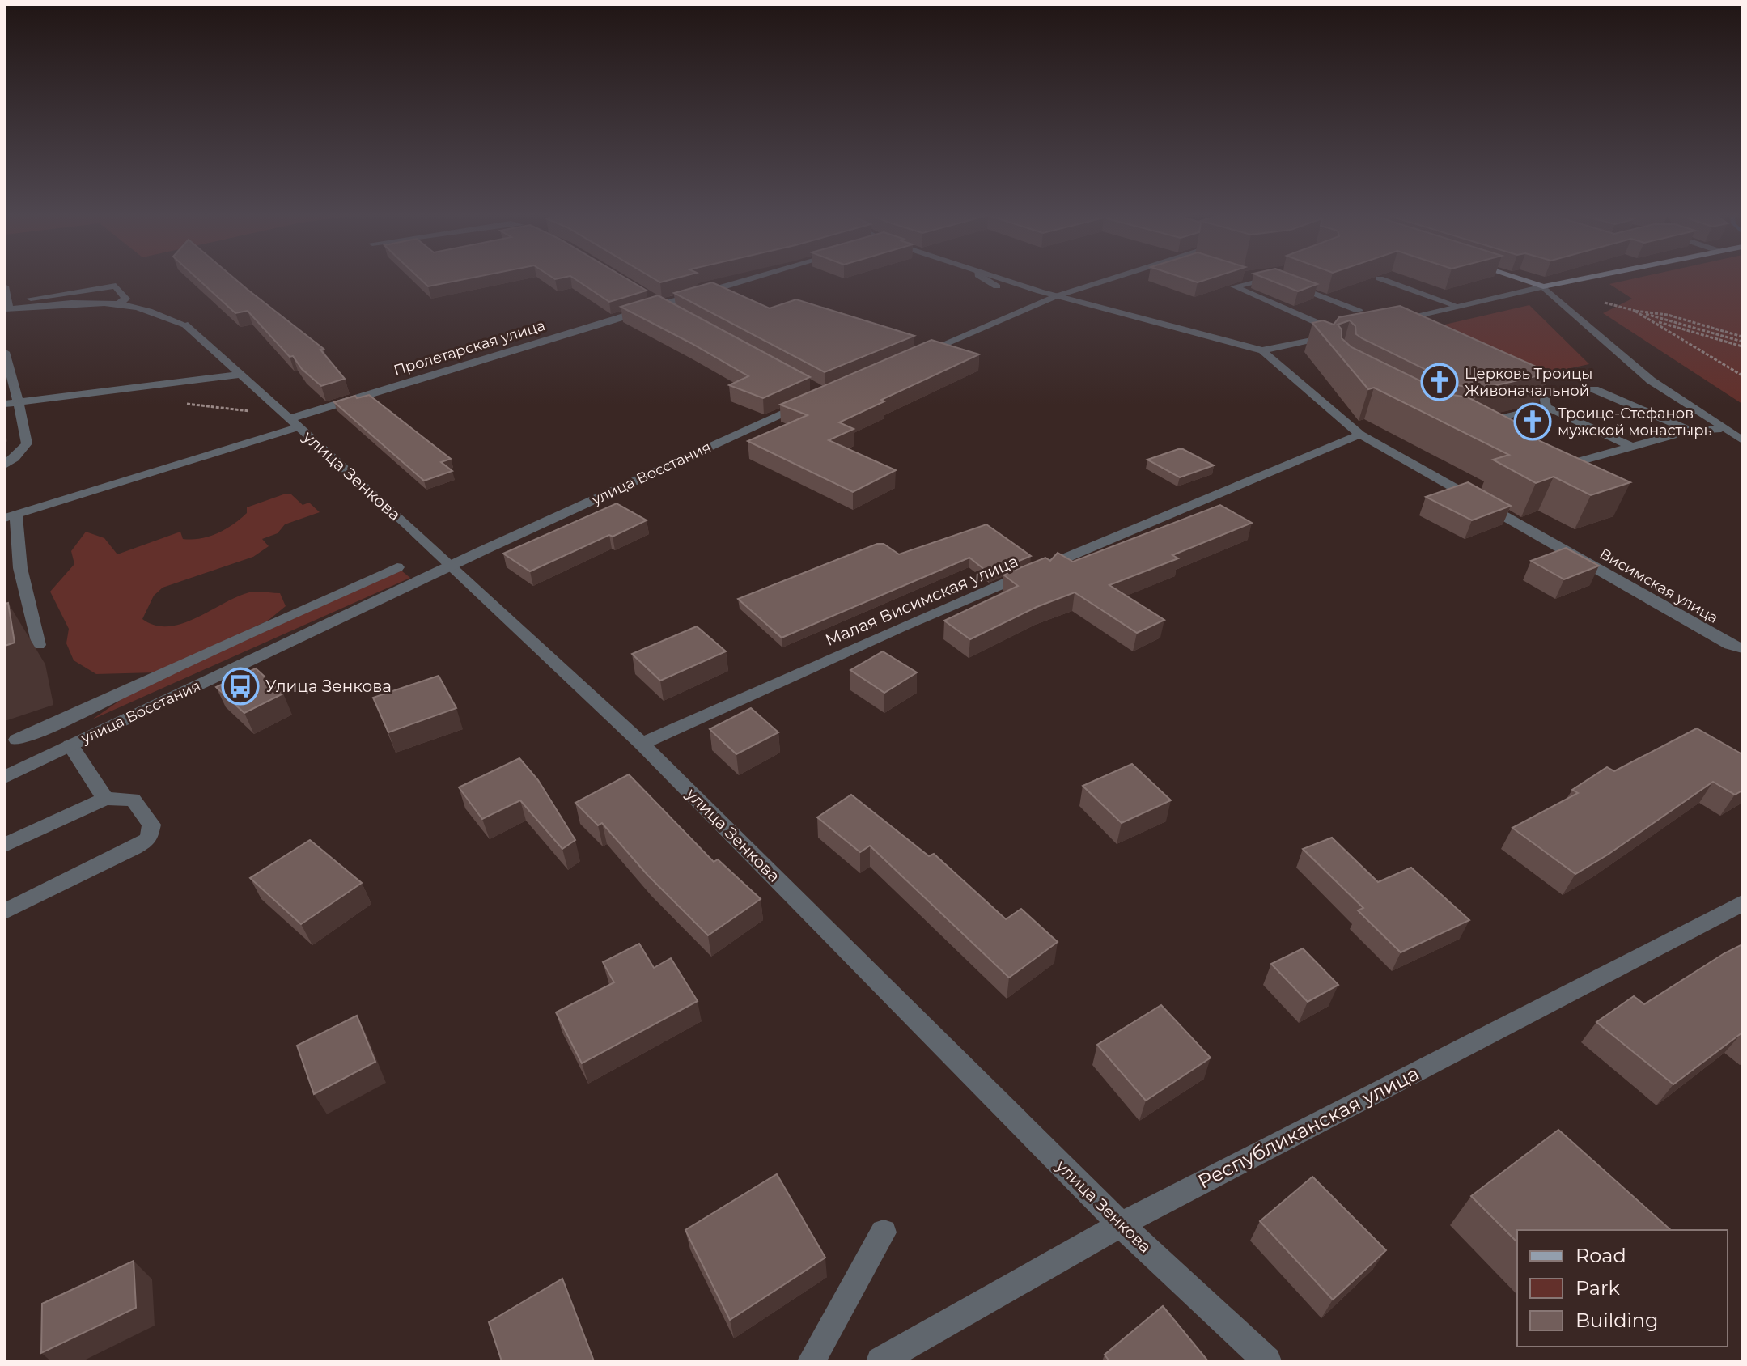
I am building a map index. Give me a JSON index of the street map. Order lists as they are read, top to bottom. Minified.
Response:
{"streets":{"street":["Пролетарская улица","улица Восстания","улица Зенкова","Висимская улица","Малая Висимская улица","Республиканская улица"]},"crossings":[["Пролетарская улица","улица Зенкова"],["улица Восстания","улица Зенкова"],["улица Зенкова","Малая Висимская улица"],["улица Зенкова","Республиканская улица"],["Висимская улица","Малая Висимская улица"]],"places":{"church":["Церковь Троицы Живоначальной","Троице-Стефанов мужской монастырь"],"bus stop":["Улица Зенкова"]},"legend":["Road","Park","Building"]}
